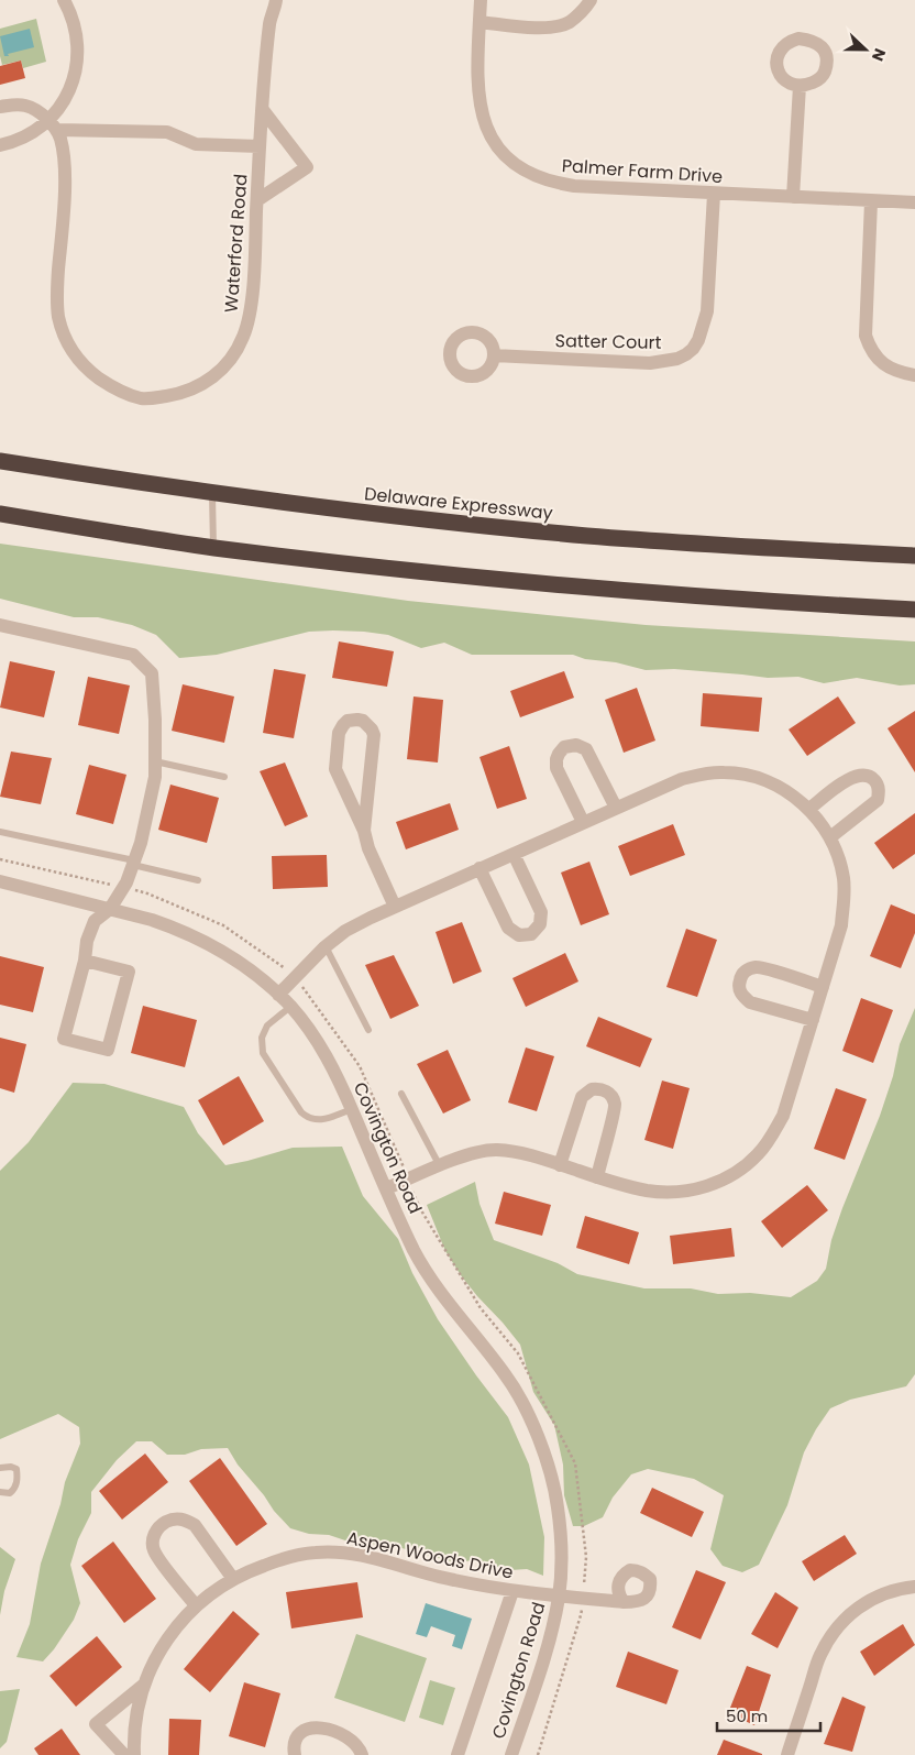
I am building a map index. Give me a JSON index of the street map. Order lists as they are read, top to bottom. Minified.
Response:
{"streets":{"highway":["Delaware Expressway"],"street":["Palmer Farm Drive","Waterford Road","Satter Court","Covington Road","Aspen Woods Drive"]},"crossings":[["Palmer Farm Drive","Satter Court"],["Covington Road","Aspen Woods Drive"]],"scale_bar":"50 m","north":"right"}
